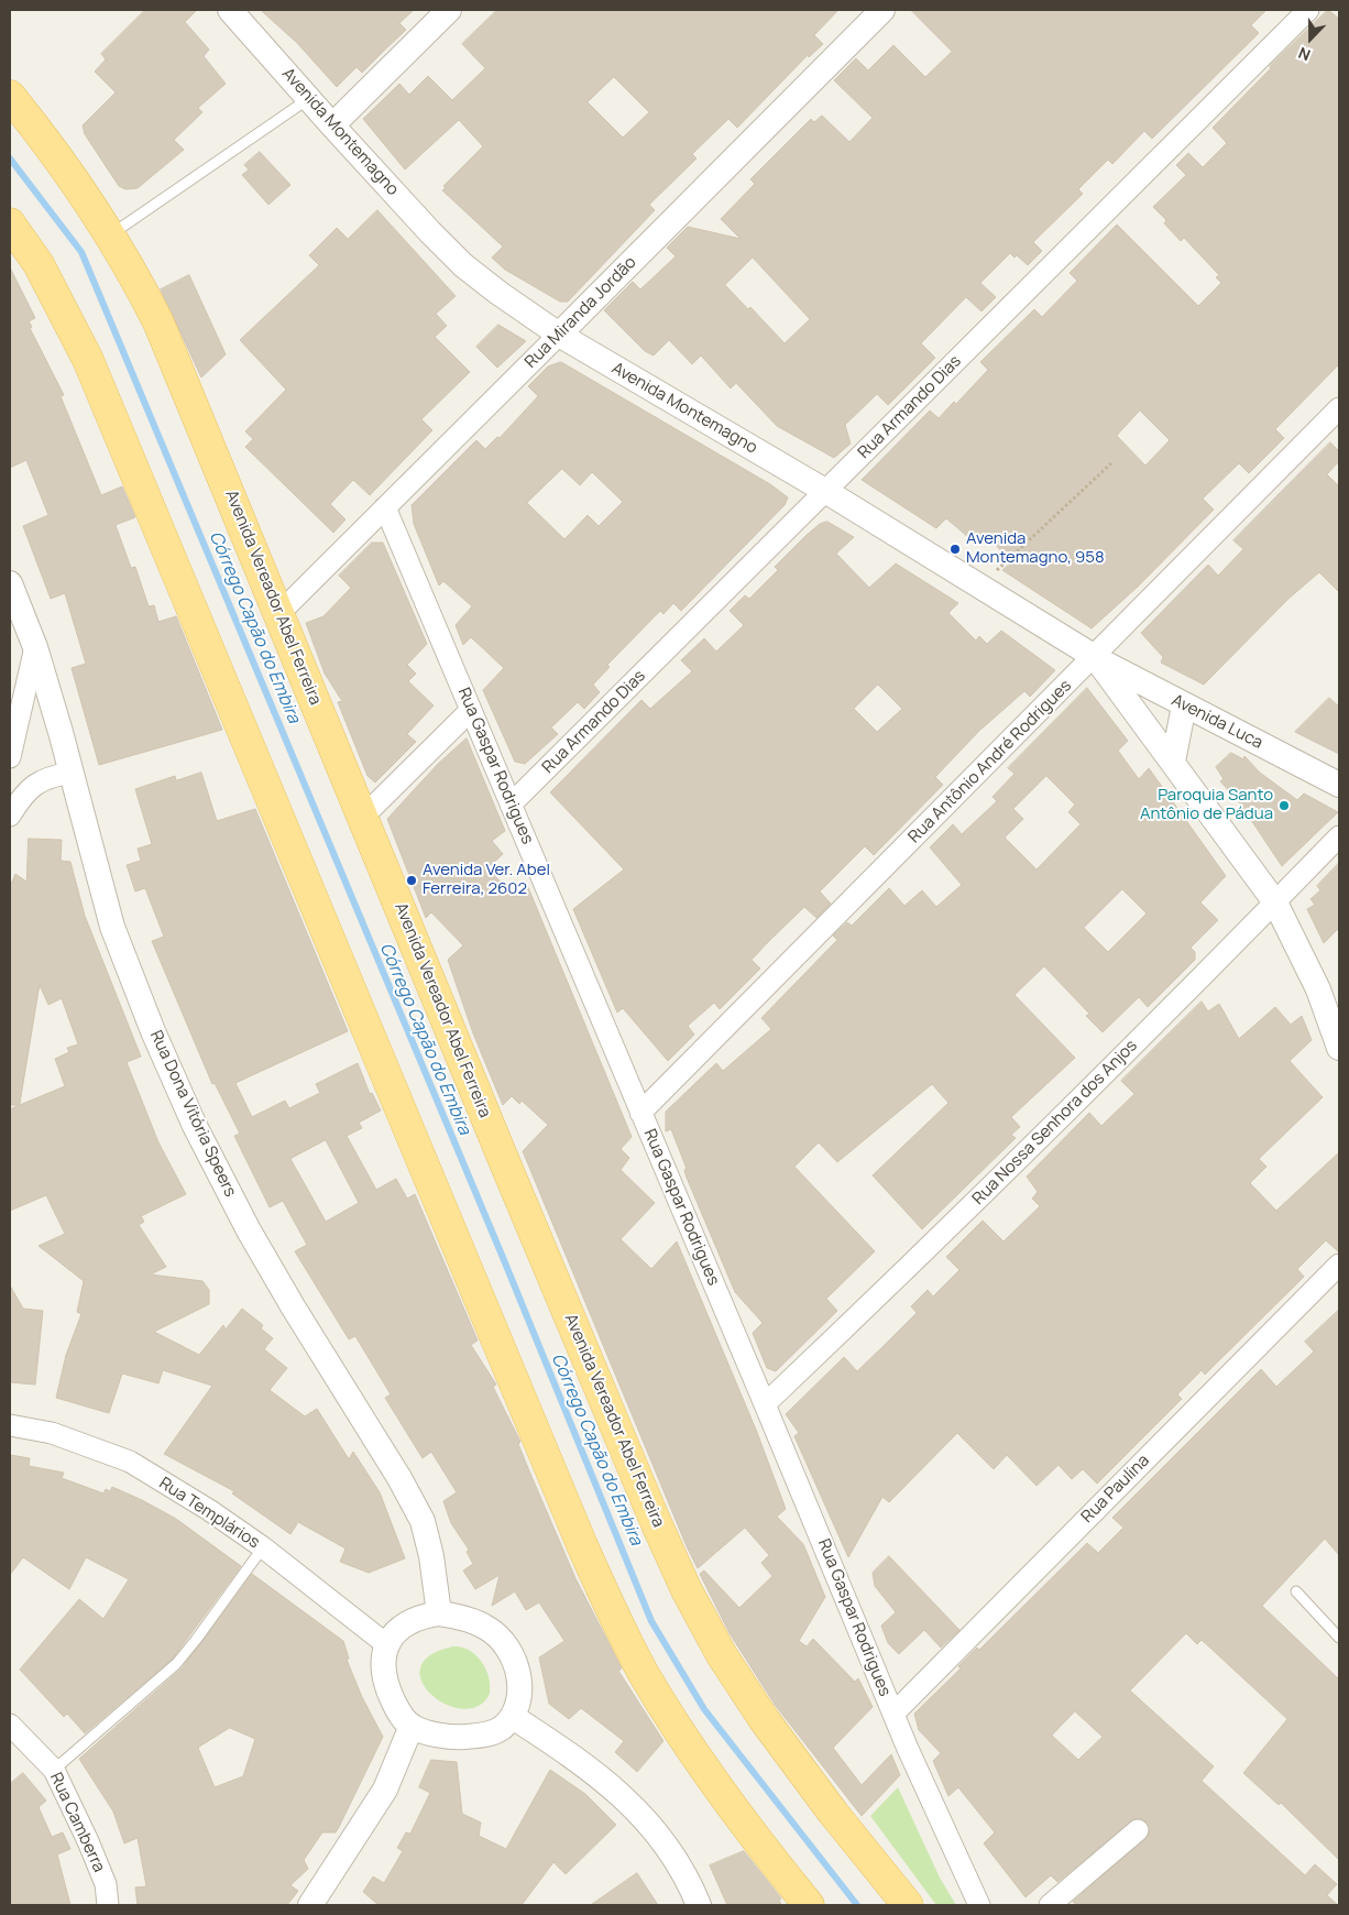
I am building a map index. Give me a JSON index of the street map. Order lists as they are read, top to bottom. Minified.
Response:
{"streets":{"main road":["Avenida Vereador Abel Ferreira"],"street":["Avenida Montemagno","Rua Miranda Jordão","Rua Armando Dias","Avenida Luca","Rua Antônio André Rodrigues","Rua Gaspar Rodrigues","Rua Dona Vitória Speers","Rua Nossa Senhora dos Anjos","Rua Paulina","Rua Templários","Rua Camberra"]},"crossings":[["Avenida Montemagno","Rua Miranda Jordão"],["Avenida Montemagno","Rua Armando Dias"],["Avenida Montemagno","Avenida Luca"],["Avenida Montemagno","Rua Antônio André Rodrigues"],["Avenida Montemagno","Rua Nossa Senhora dos Anjos"],["Rua Miranda Jordão","Avenida Vereador Abel Ferreira"],["Rua Miranda Jordão","Rua Gaspar Rodrigues"],["Rua Armando Dias","Rua Gaspar Rodrigues"],["Avenida Luca","Rua Antônio André Rodrigues"],["Rua Antônio André Rodrigues","Rua Gaspar Rodrigues"],["Rua Gaspar Rodrigues","Rua Nossa Senhora dos Anjos"],["Rua Gaspar Rodrigues","Rua Paulina"],["Rua Dona Vitória Speers","Rua Templários"]],"water":["Córrego Capão do Embira"],"places":["Avenida Montemagno, 958","Paroquia Santo Antônio de Pádua","Avenida Ver. Abel Ferreira, 2602"],"north":"bottom"}
